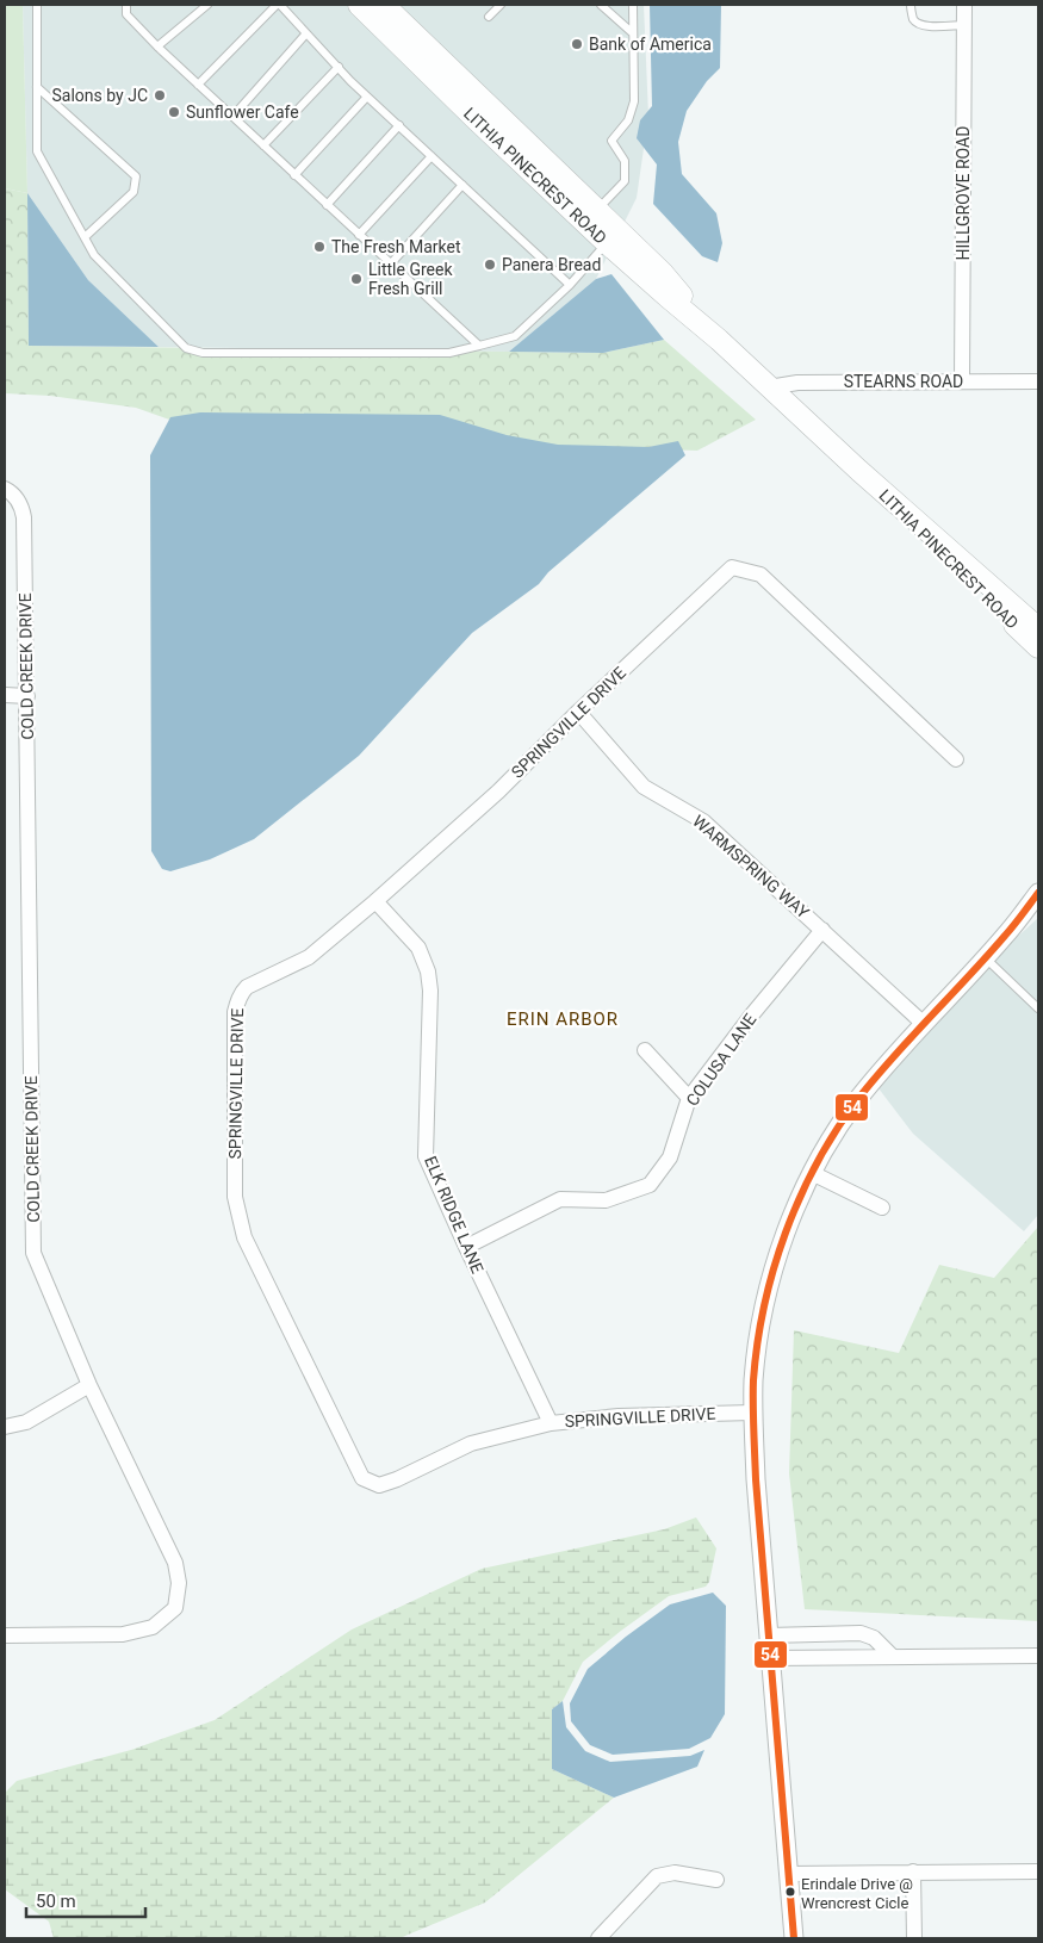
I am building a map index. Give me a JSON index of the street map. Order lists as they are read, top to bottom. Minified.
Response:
{"streets":{"main road":["LITHIA PINECREST ROAD"],"street":["HILLGROVE ROAD","STEARNS ROAD","COLD CREEK DRIVE","SPRINGVILLE DRIVE","WARMSPRING WAY","COLUSA LANE","ELK RIDGE LANE"]},"crossings":[["LITHIA PINECREST ROAD","STEARNS ROAD"],["HILLGROVE ROAD","STEARNS ROAD"],["SPRINGVILLE DRIVE","WARMSPRING WAY"],["SPRINGVILLE DRIVE","ELK RIDGE LANE"],["WARMSPRING WAY","COLUSA LANE"],["COLUSA LANE","ELK RIDGE LANE"]],"districts":["ERIN ARBOR"],"places":["Bank of America","Salons by JC","Sunflower Cafe","The Fresh Market","Panera Bread","Little Greek Fresh Grill","Erindale Drive @ Wrencrest Cicle"],"lines":["transit line 54"],"scale_bar":"50 m"}
